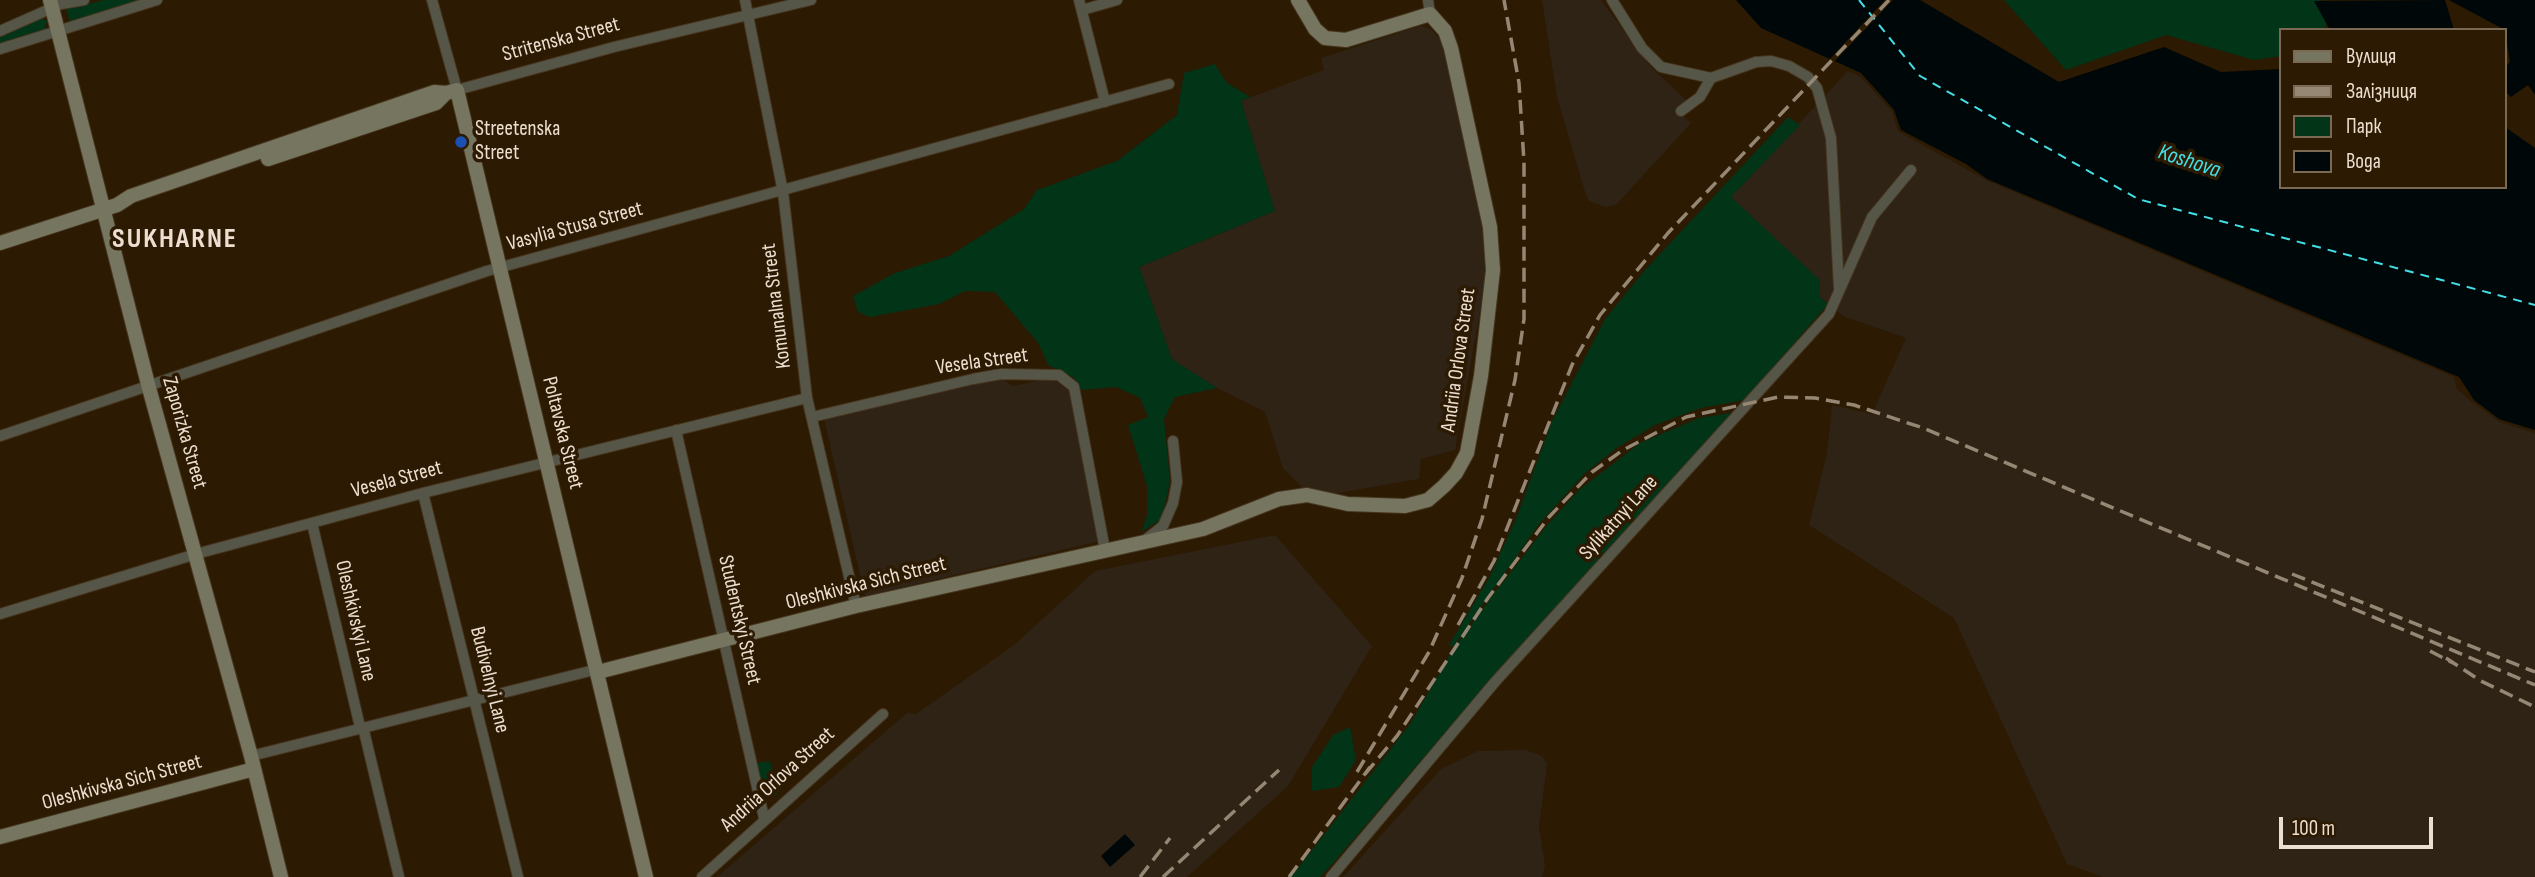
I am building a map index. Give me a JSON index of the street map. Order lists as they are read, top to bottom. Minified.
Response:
{"streets":{"street":["Stritenska Street","Vasylia Stusa Street","Komunalna Street","Andriia Orlova Street","Vesela Street","Zaporizka Street","Poltavska Street","Sylikatnyi Lane","Oleshkivska Sich Street","Studentskyi Street","Oleshkivskyi Lane","Budivelnyi Lane"]},"crossings":[["Stritenska Street","Komunalna Street"],["Stritenska Street","Zaporizka Street"],["Stritenska Street","Poltavska Street"],["Vasylia Stusa Street","Komunalna Street"],["Vasylia Stusa Street","Zaporizka Street"],["Vasylia Stusa Street","Poltavska Street"],["Komunalna Street","Vesela Street"],["Komunalna Street","Oleshkivska Sich Street"],["Andriia Orlova Street","Oleshkivska Sich Street"],["Andriia Orlova Street","Studentskyi Street"],["Vesela Street","Zaporizka Street"],["Vesela Street","Poltavska Street"],["Vesela Street","Oleshkivska Sich Street"],["Vesela Street","Studentskyi Street"],["Vesela Street","Oleshkivskyi Lane"],["Vesela Street","Budivelnyi Lane"],["Zaporizka Street","Oleshkivska Sich Street"],["Poltavska Street","Oleshkivska Sich Street"],["Oleshkivska Sich Street","Studentskyi Street"],["Oleshkivska Sich Street","Oleshkivskyi Lane"],["Oleshkivska Sich Street","Budivelnyi Lane"]],"districts":["SUKHARNE"],"water":["Koshova"],"places":["Streetenska Street"],"legend":["Вулиця","Залізниця","Парк","Вода"],"scale_bar":"100 m"}
